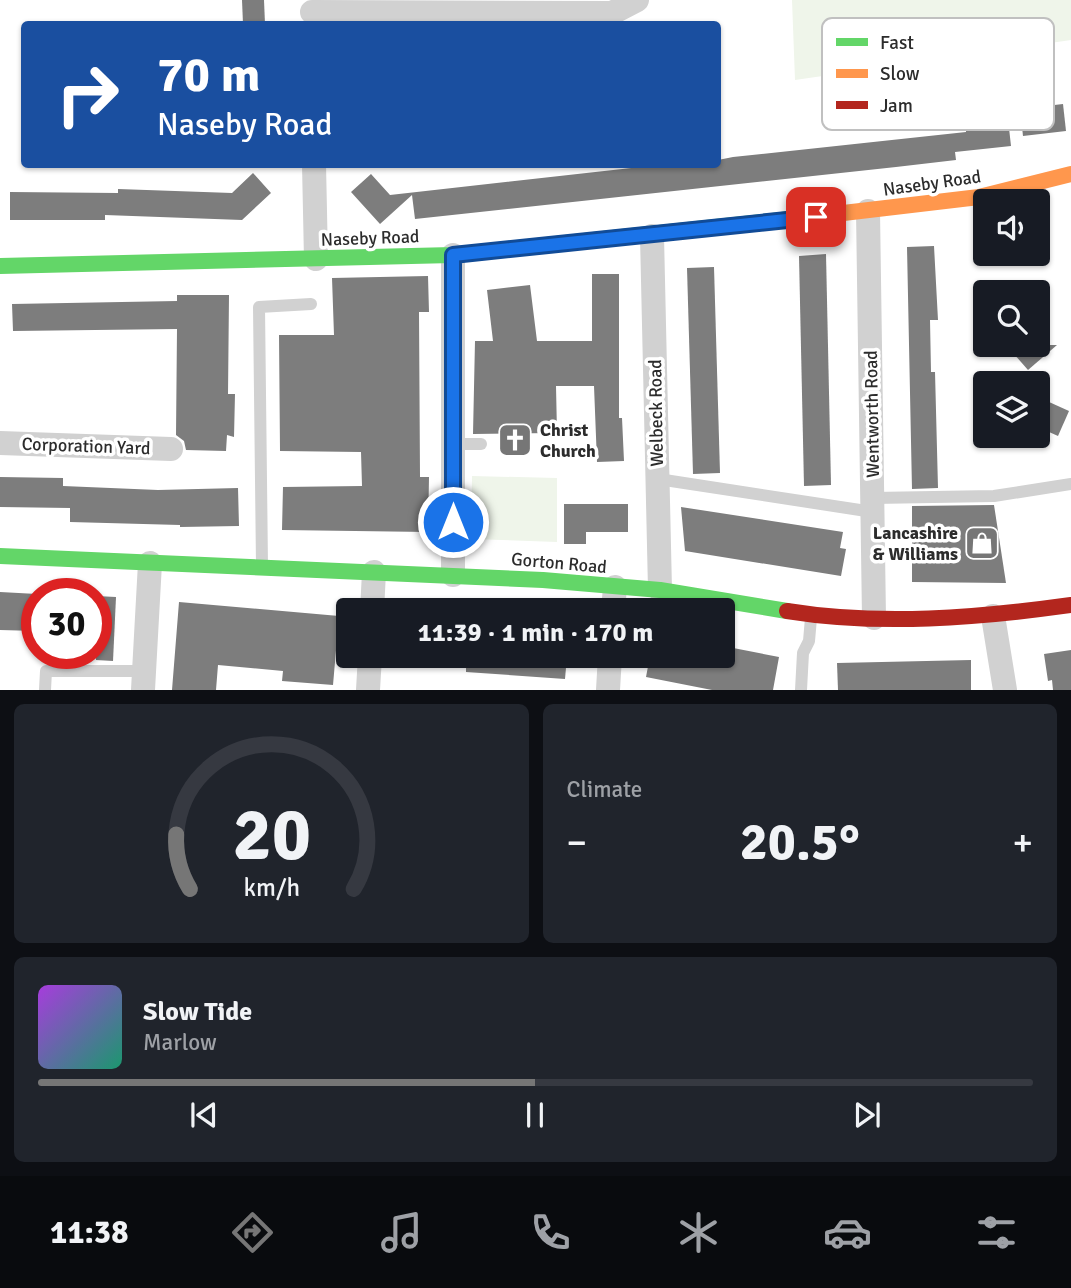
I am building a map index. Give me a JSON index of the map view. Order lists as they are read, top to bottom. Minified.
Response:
{"streets":{"main road":["Naseby Road","Gorton Road"],"street":["Welbeck Road","Wentworth Road","Corporation Yard"]},"crossings":[["Naseby Road","Welbeck Road"],["Naseby Road","Wentworth Road"],["Welbeck Road","Gorton Road"],["Wentworth Road","Gorton Road"]],"places":{"church":["Christ Church"],"shop":["Lancashire & Williams"]},"legend":["Fast","Slow","Jam"],"page":{"turn":["70 m","Naseby Road"],"limit":"30","trip":"11:39 · 1 min · 170 m","tile":"Climate","heat":["−","20.5°","+"],"song":["Slow Tide","Marlow"],"tabs":"11:38","gauge":["20","km/h"]}}
